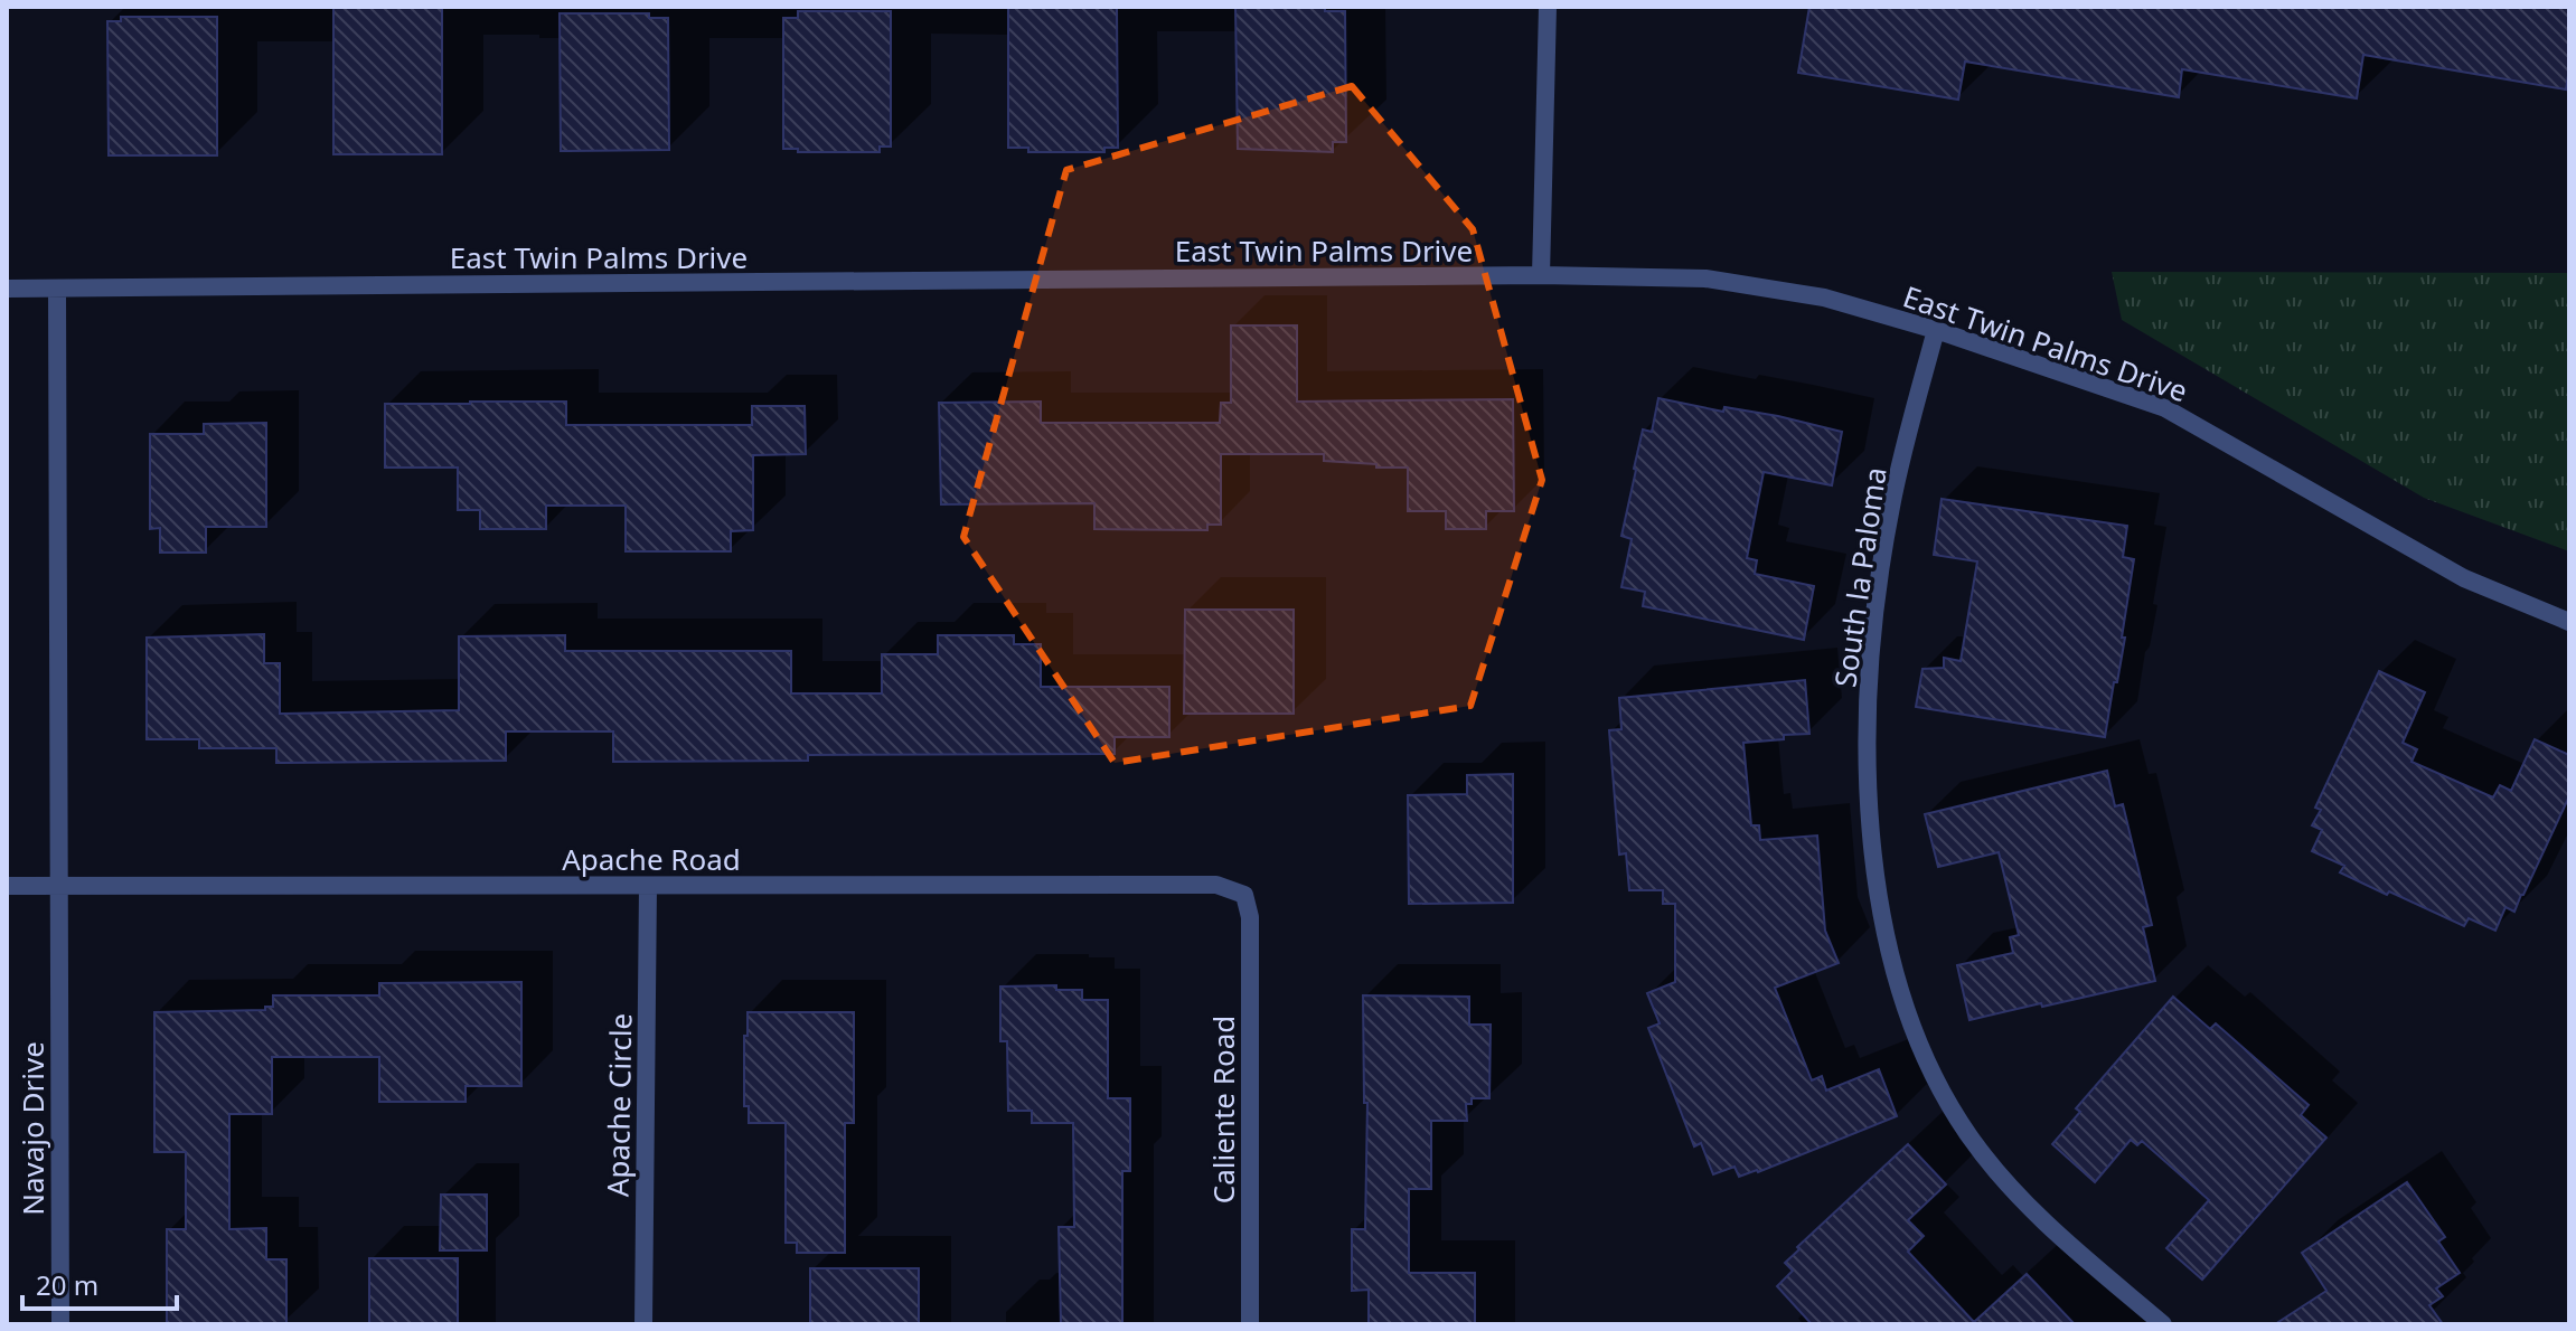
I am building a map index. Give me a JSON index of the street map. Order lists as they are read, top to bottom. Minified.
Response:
{"streets":{"street":["East Twin Palms Drive","South la Paloma","Apache Road","Apache Circle","Caliente Road","Navajo Drive"]},"crossings":[["East Twin Palms Drive","South la Paloma"],["East Twin Palms Drive","Navajo Drive"],["Apache Road","Apache Circle"],["Apache Road","Caliente Road"],["Apache Road","Navajo Drive"]],"scale_bar":"20 m"}
